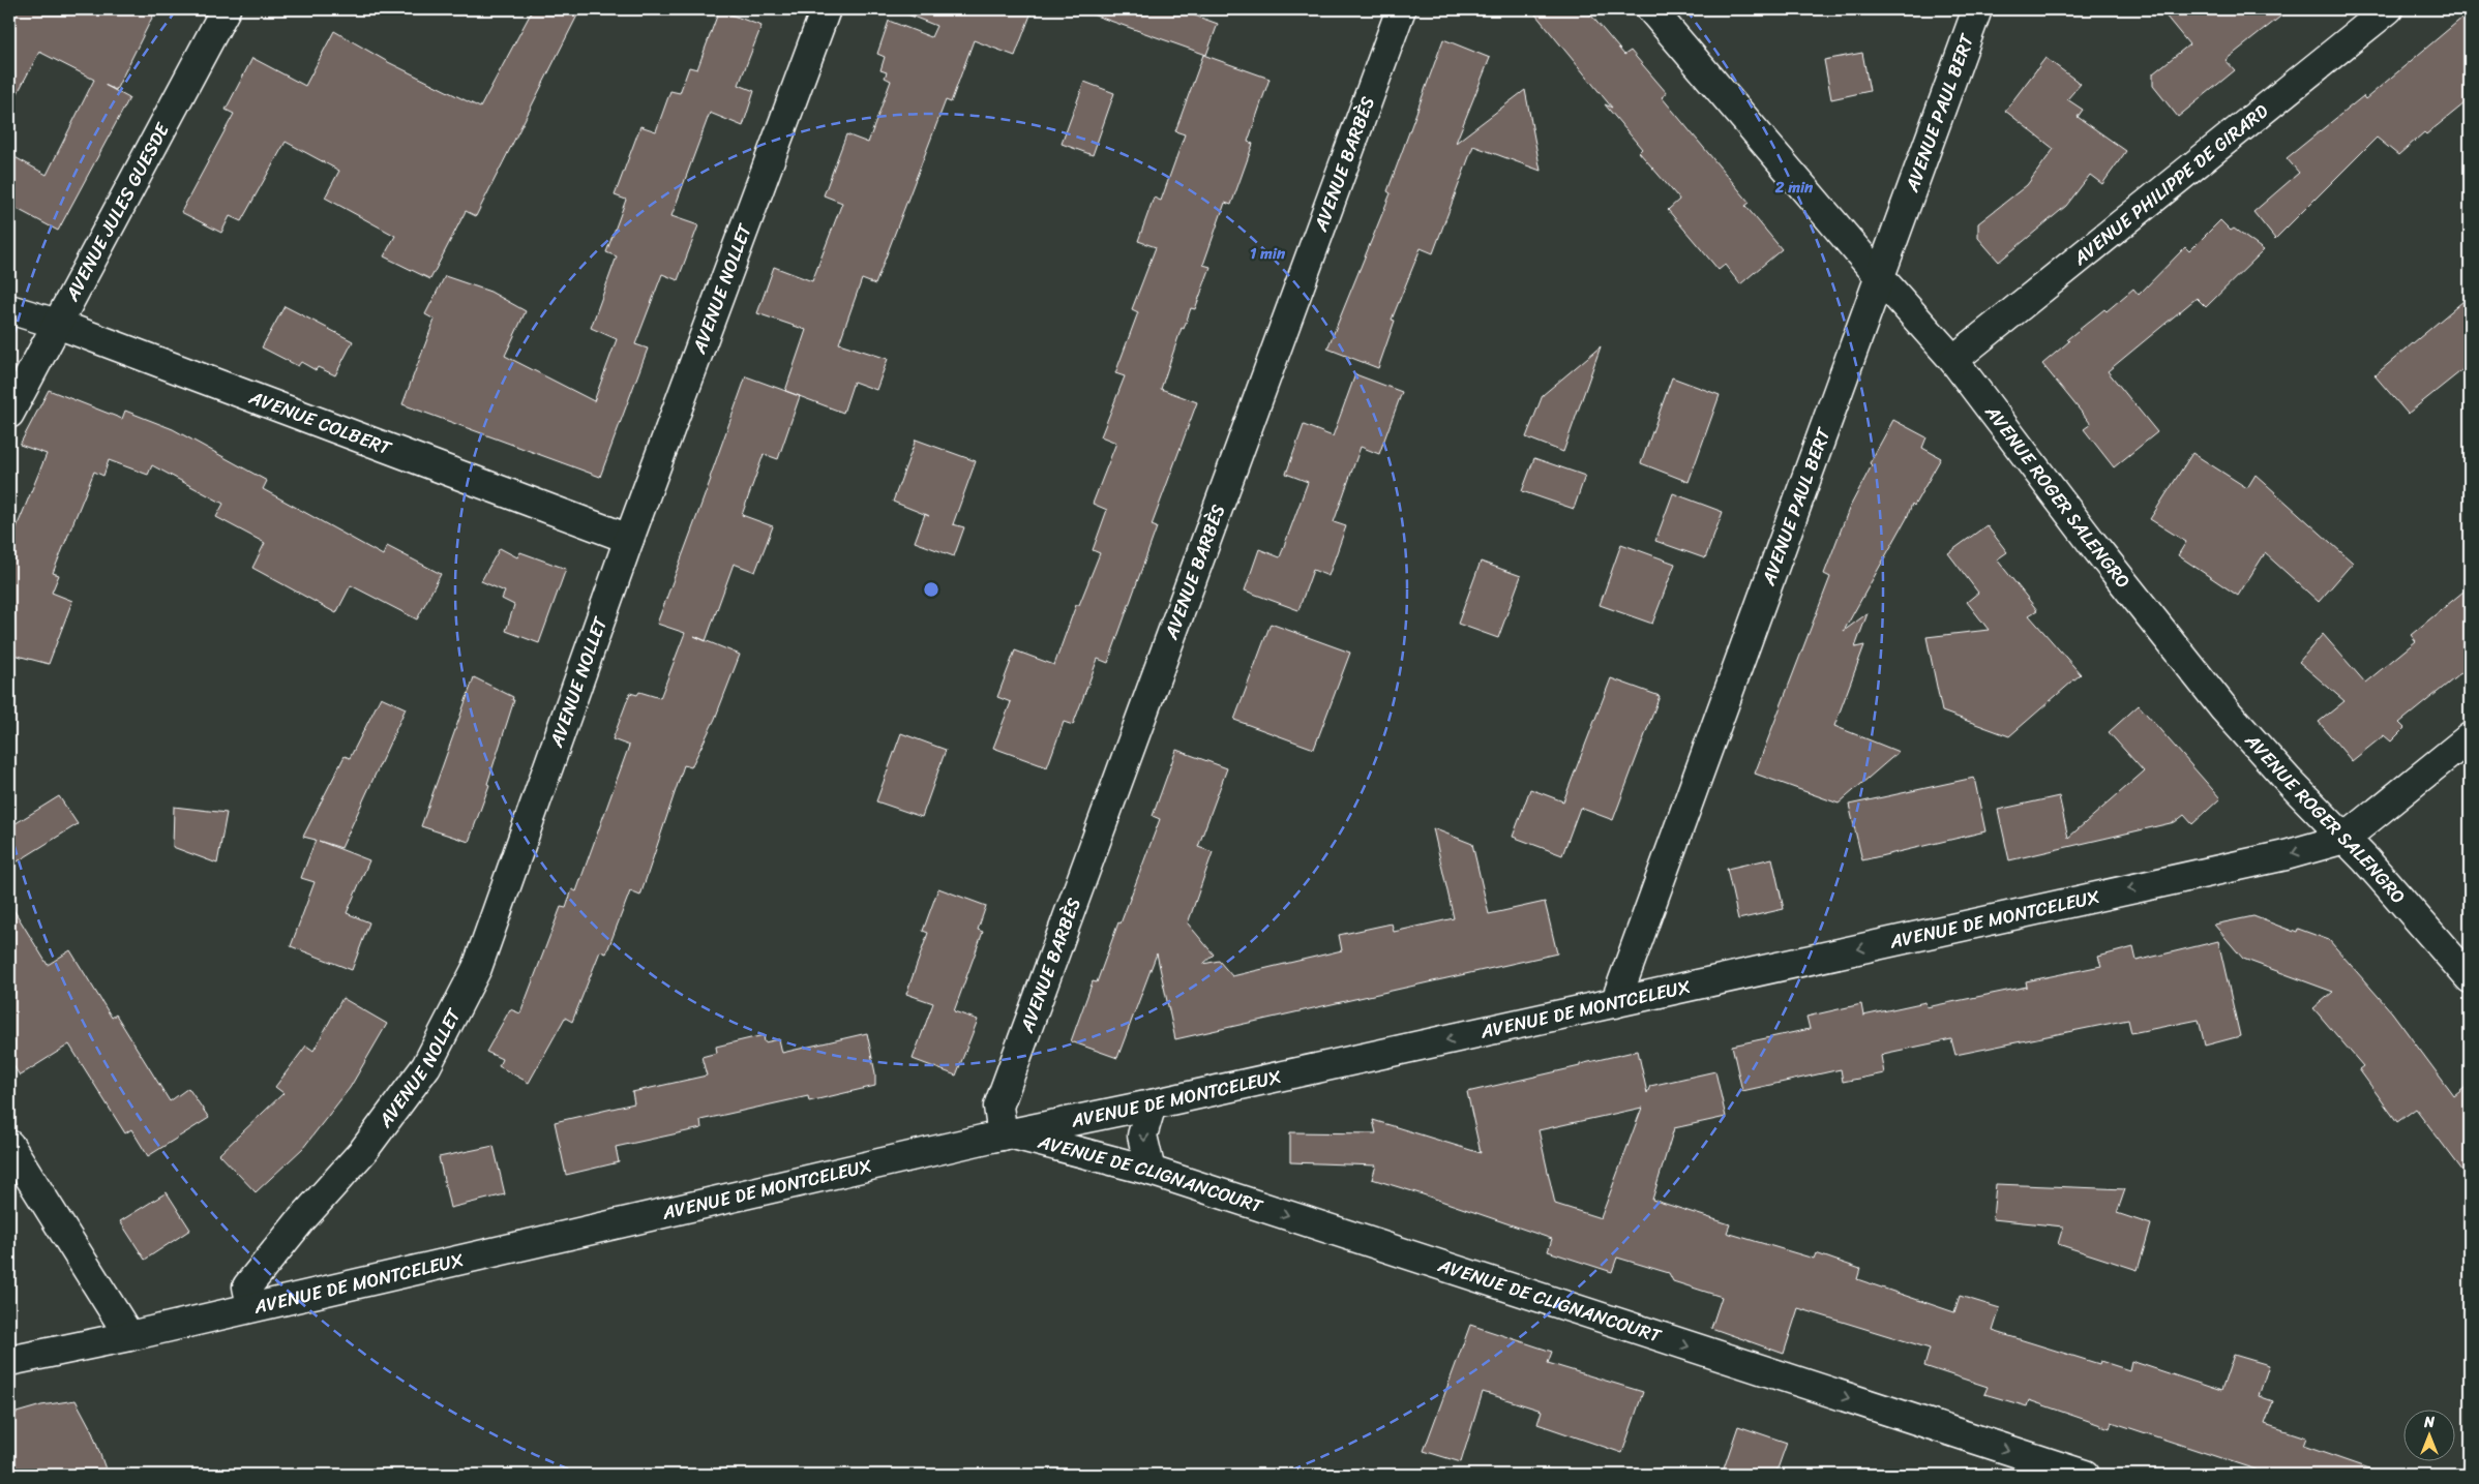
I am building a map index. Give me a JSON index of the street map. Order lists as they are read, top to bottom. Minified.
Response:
{"streets":{"street":["AVENUE PAUL BERT","AVENUE BARBÈS","AVENUE PHILIPPE DE GIRARD","AVENUE JULES GUESDE","AVENUE NOLLET","AVENUE COLBERT","AVENUE ROGER SALENGRO","AVENUE DE MONTCELEUX","AVENUE DE CLIGNANCOURT"]},"crossings":[["AVENUE PAUL BERT","AVENUE ROGER SALENGRO"],["AVENUE PAUL BERT","AVENUE DE MONTCELEUX"],["AVENUE BARBÈS","AVENUE DE MONTCELEUX"],["AVENUE BARBÈS","AVENUE DE CLIGNANCOURT"],["AVENUE PHILIPPE DE GIRARD","AVENUE ROGER SALENGRO"],["AVENUE JULES GUESDE","AVENUE COLBERT"],["AVENUE NOLLET","AVENUE COLBERT"],["AVENUE NOLLET","AVENUE DE MONTCELEUX"],["AVENUE ROGER SALENGRO","AVENUE DE MONTCELEUX"],["AVENUE DE MONTCELEUX","AVENUE DE CLIGNANCOURT"]],"one_way":["AVENUE DE MONTCELEUX","AVENUE DE CLIGNANCOURT"],"north":"top","rings":["2 min","1 min"]}
